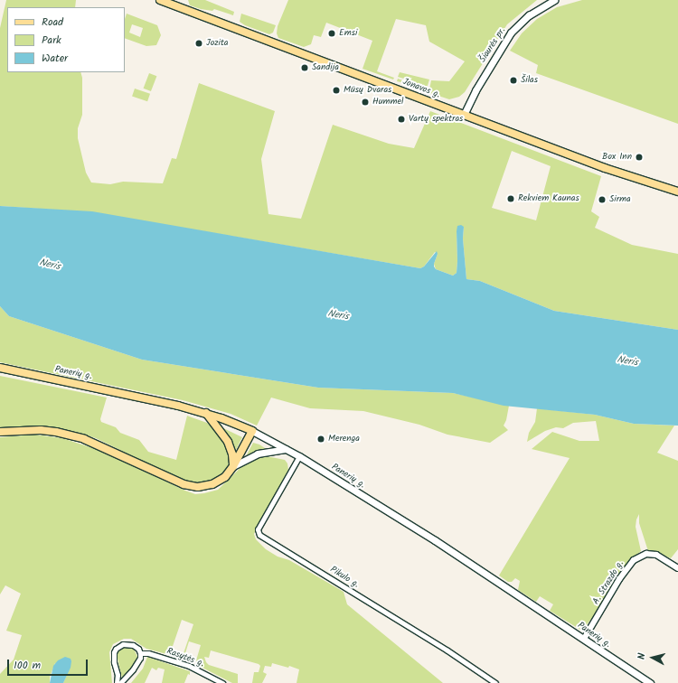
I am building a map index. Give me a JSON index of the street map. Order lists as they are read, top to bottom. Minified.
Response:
{"streets":{"main road":["Šiaurės pr.","Jonavos g.","Panerių g."],"street":["Pikulo g.","A. Strazdo g.","Rasytės g."]},"crossings":[["Šiaurės pr.","Jonavos g."],["Panerių g.","Pikulo g."],["Panerių g.","A. Strazdo g."]],"water":["Neris"],"places":["Emsi","Jozita","Sandija","Šilas","Mūsų Dvaras","Hummel","Vartų spektras","Box Inn","Rekviem Kaunas","Sirma","Merenga"],"legend":["Road","Park","Water"],"scale_bar":"100 m","north":"left"}
